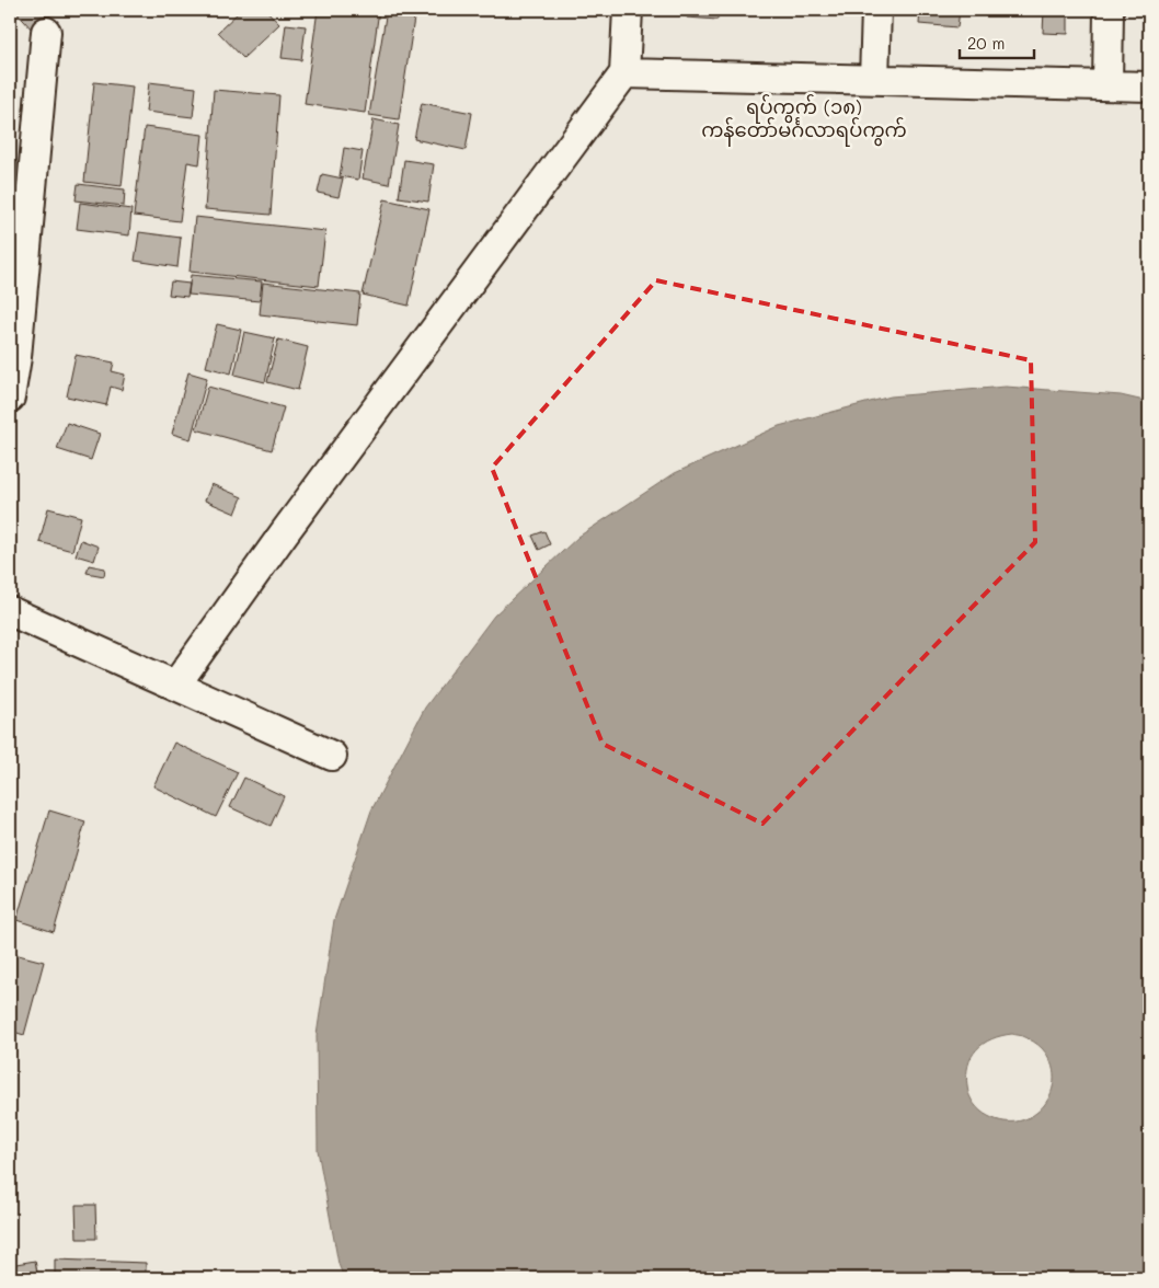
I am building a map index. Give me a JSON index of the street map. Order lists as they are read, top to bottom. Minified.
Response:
{"districts":["ရပ်ကွက် (၁၈) ကန်တော်မင်္ဂလာရပ်ကွက်"],"scale_bar":"20 m"}
